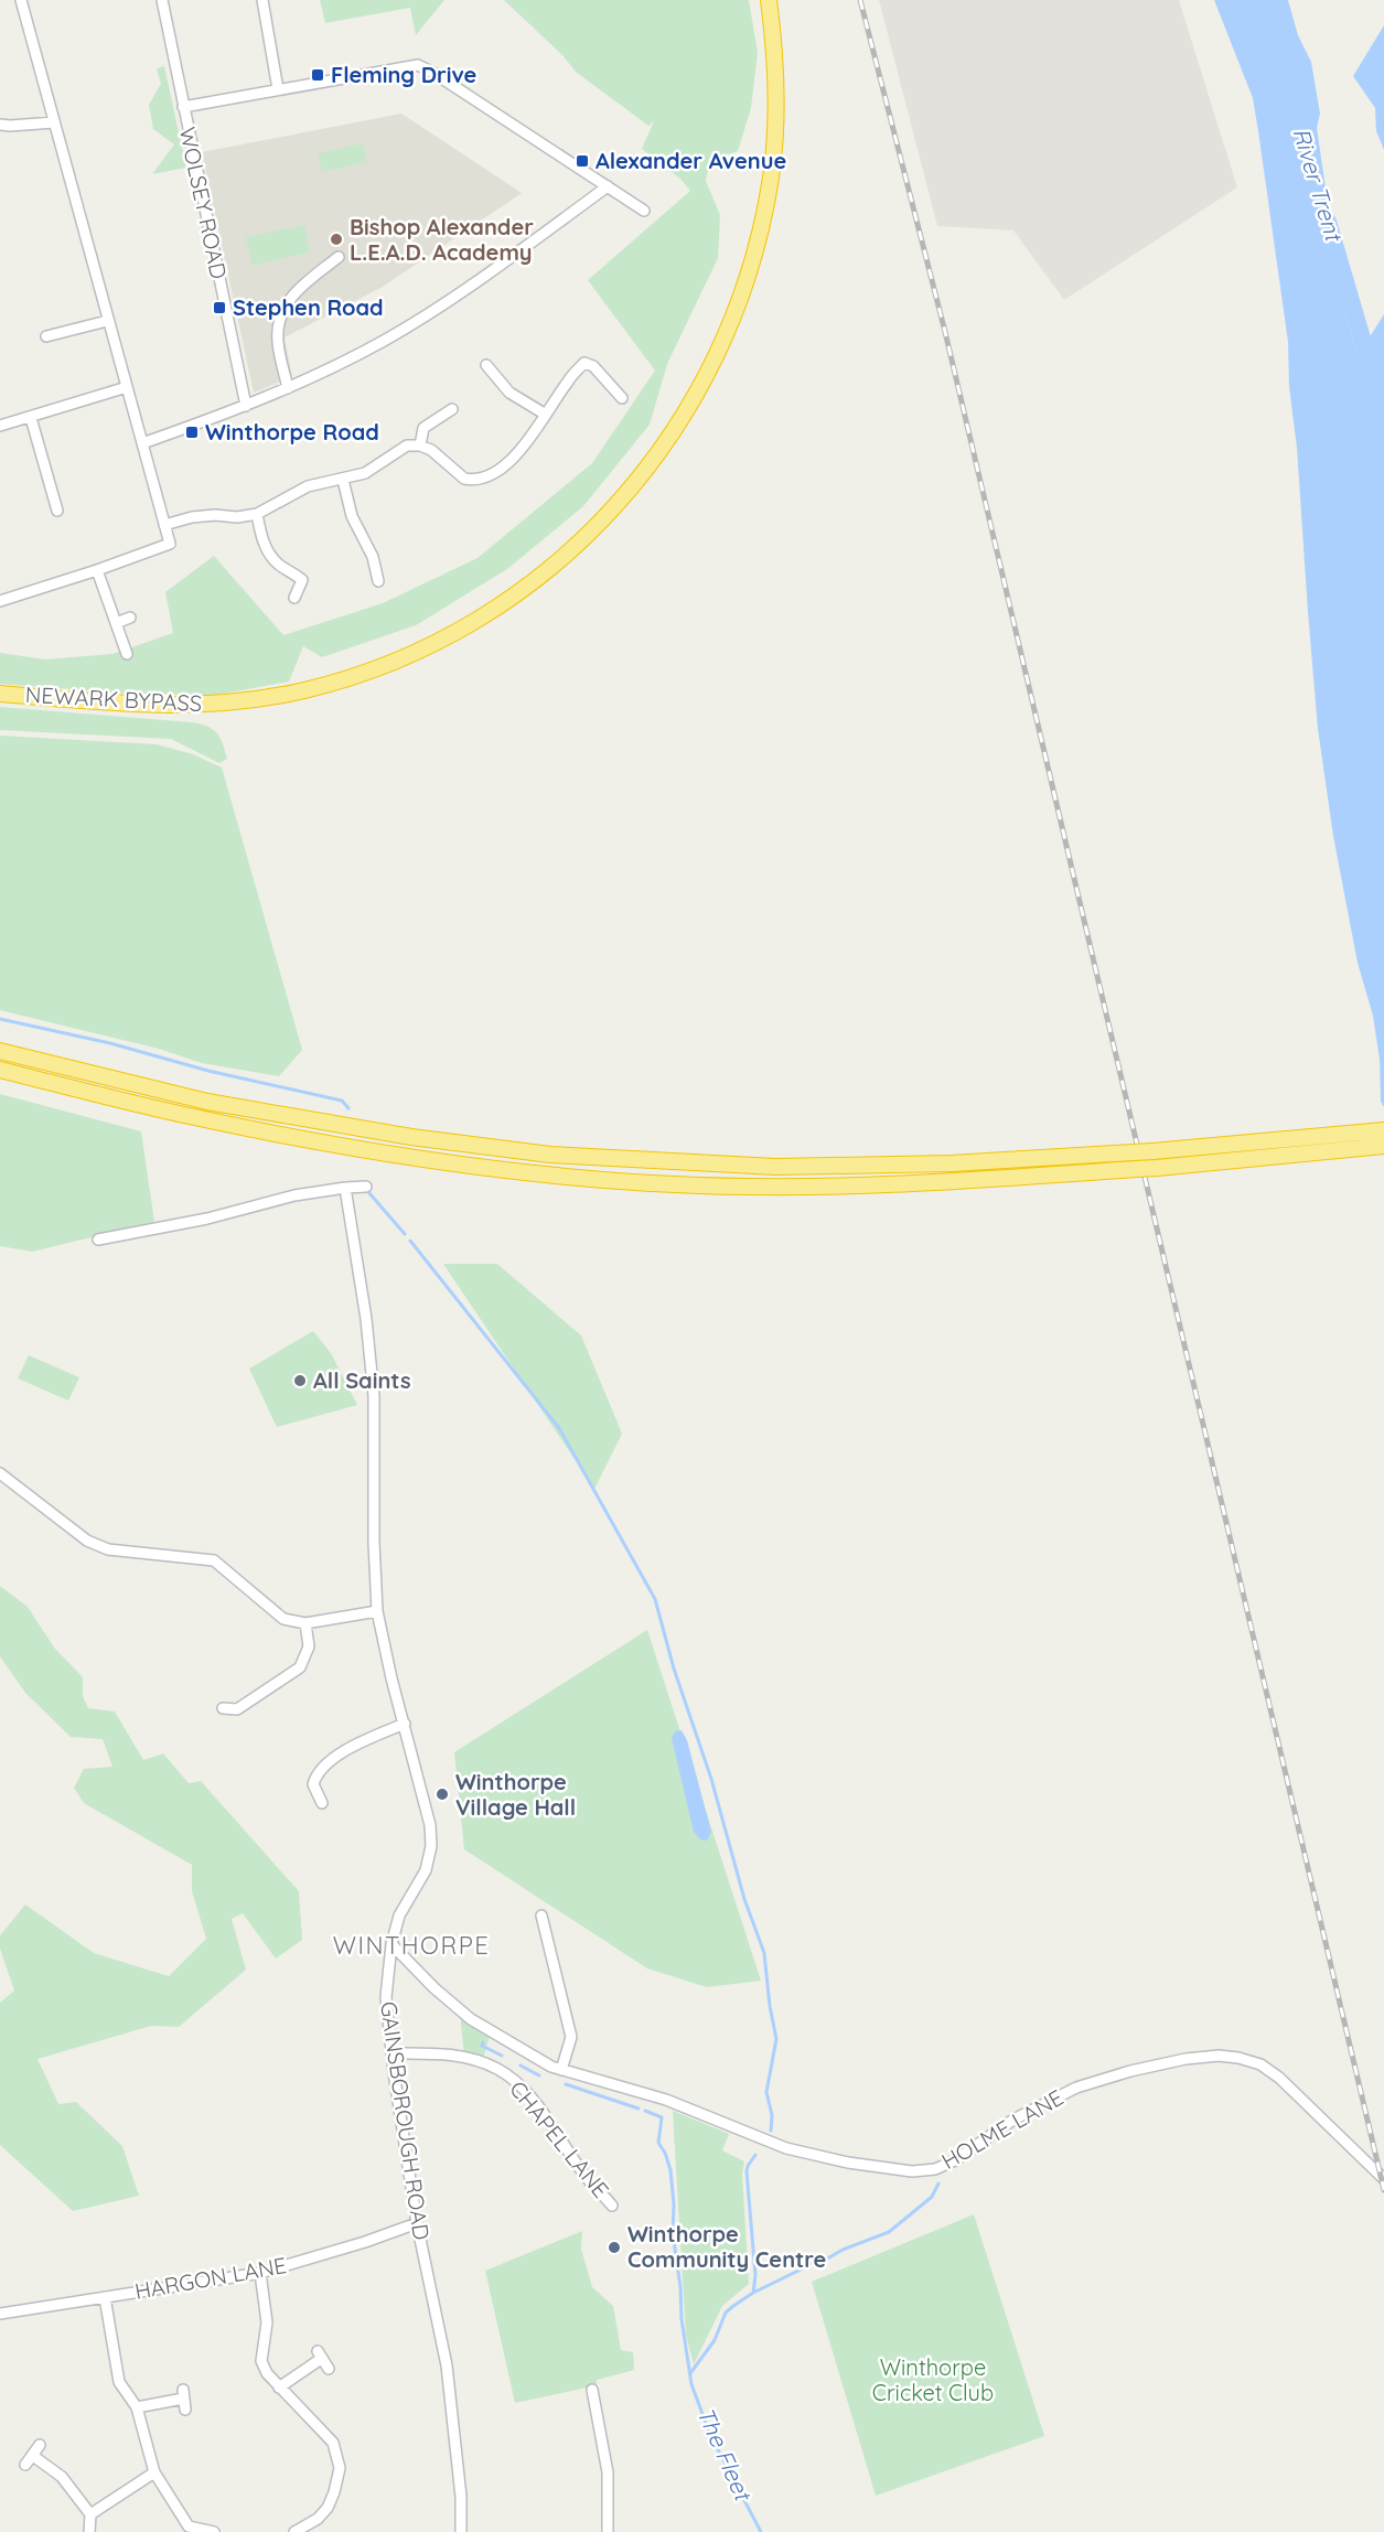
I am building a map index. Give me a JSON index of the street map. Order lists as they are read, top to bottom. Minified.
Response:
{"streets":{"highway":["NEWARK BYPASS"],"street":["WOLSEY ROAD","GAINSBOROUGH ROAD","HOLME LANE","CHAPEL LANE","HARGON LANE"]},"crossings":[["GAINSBOROUGH ROAD","HOLME LANE"],["GAINSBOROUGH ROAD","CHAPEL LANE"],["GAINSBOROUGH ROAD","HARGON LANE"]],"districts":["WINTHORPE"],"water":["River Trent","The Fleet"],"parks":["Winthorpe Cricket Club"],"places":{"transit":["Fleming Drive","Alexander Avenue","Stephen Road","Winthorpe Road"],"other":["Bishop Alexander L.E.A.D. Academy","All Saints","Winthorpe Village Hall","Winthorpe Community Centre"]}}
